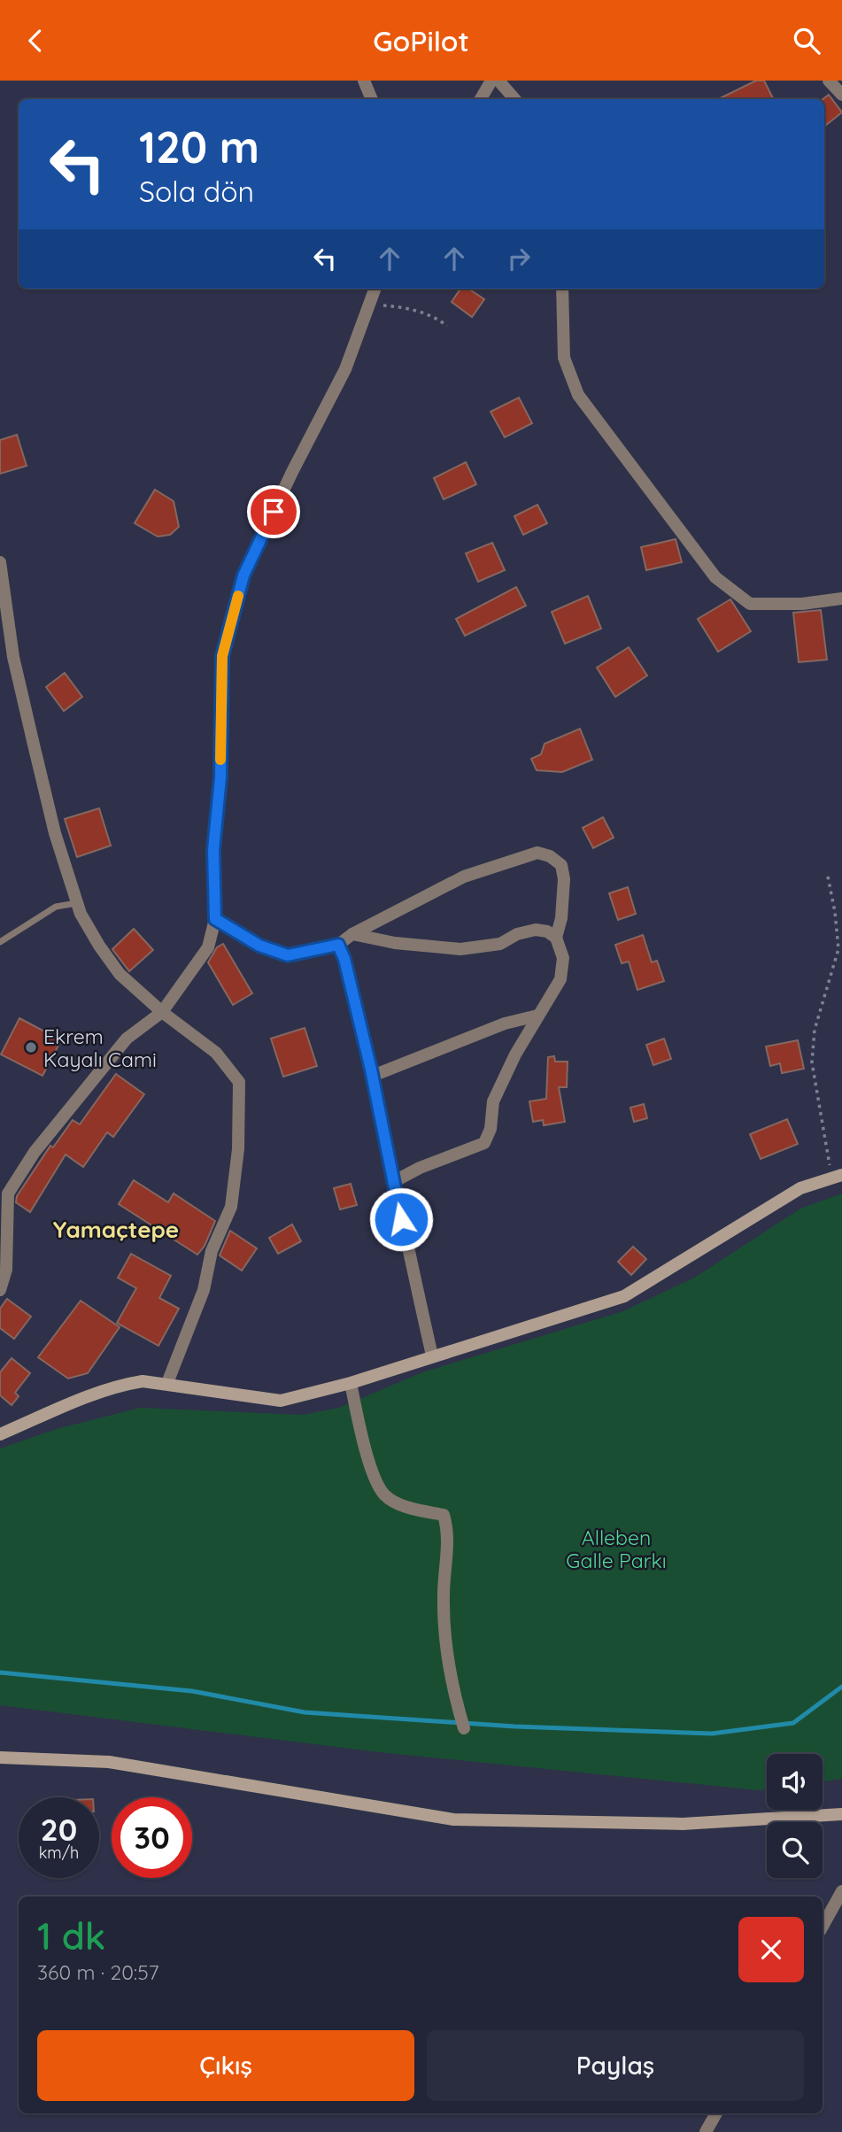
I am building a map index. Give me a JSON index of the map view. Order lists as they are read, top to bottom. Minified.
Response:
{"districts":["Yamaçtepe"],"parks":["Alleben Galle Parkı"],"places":["Ekrem Kayalı Cami"],"page":{"header":"GoPilot","turn":["120 m","Sola dön"],"speed":"20 km/h","limit":"30","heading":["1 dk","360 m · 20:57"],"buttons":["Çıkış","Paylaş"]}}
